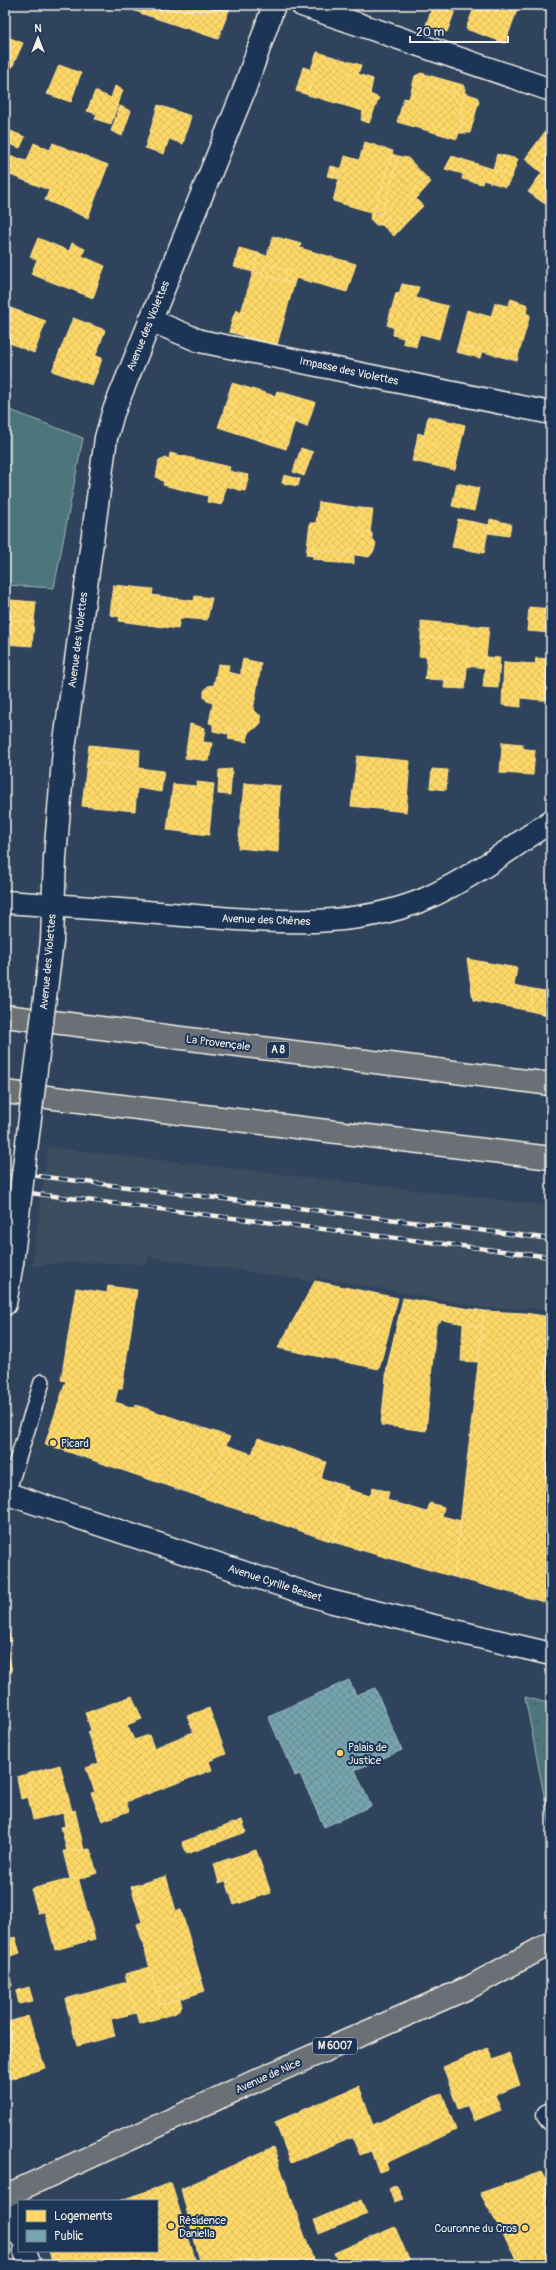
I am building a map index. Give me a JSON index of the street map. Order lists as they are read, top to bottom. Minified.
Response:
{"streets":{"main road":["La Provençale","A 8","M 6007","Avenue de Nice"],"street":["Avenue des Violettes","Impasse des Violettes","Avenue des Chênes","Avenue Cyrille Besset"]},"crossings":[["Avenue des Violettes","Impasse des Violettes"],["Avenue des Violettes","Avenue des Chênes"]],"places":["Picard","Palais de Justice","Résidence Daniella","Couronne du Cros"],"legend":["Logements","Public"],"scale_bar":"20 m","north":"top"}
